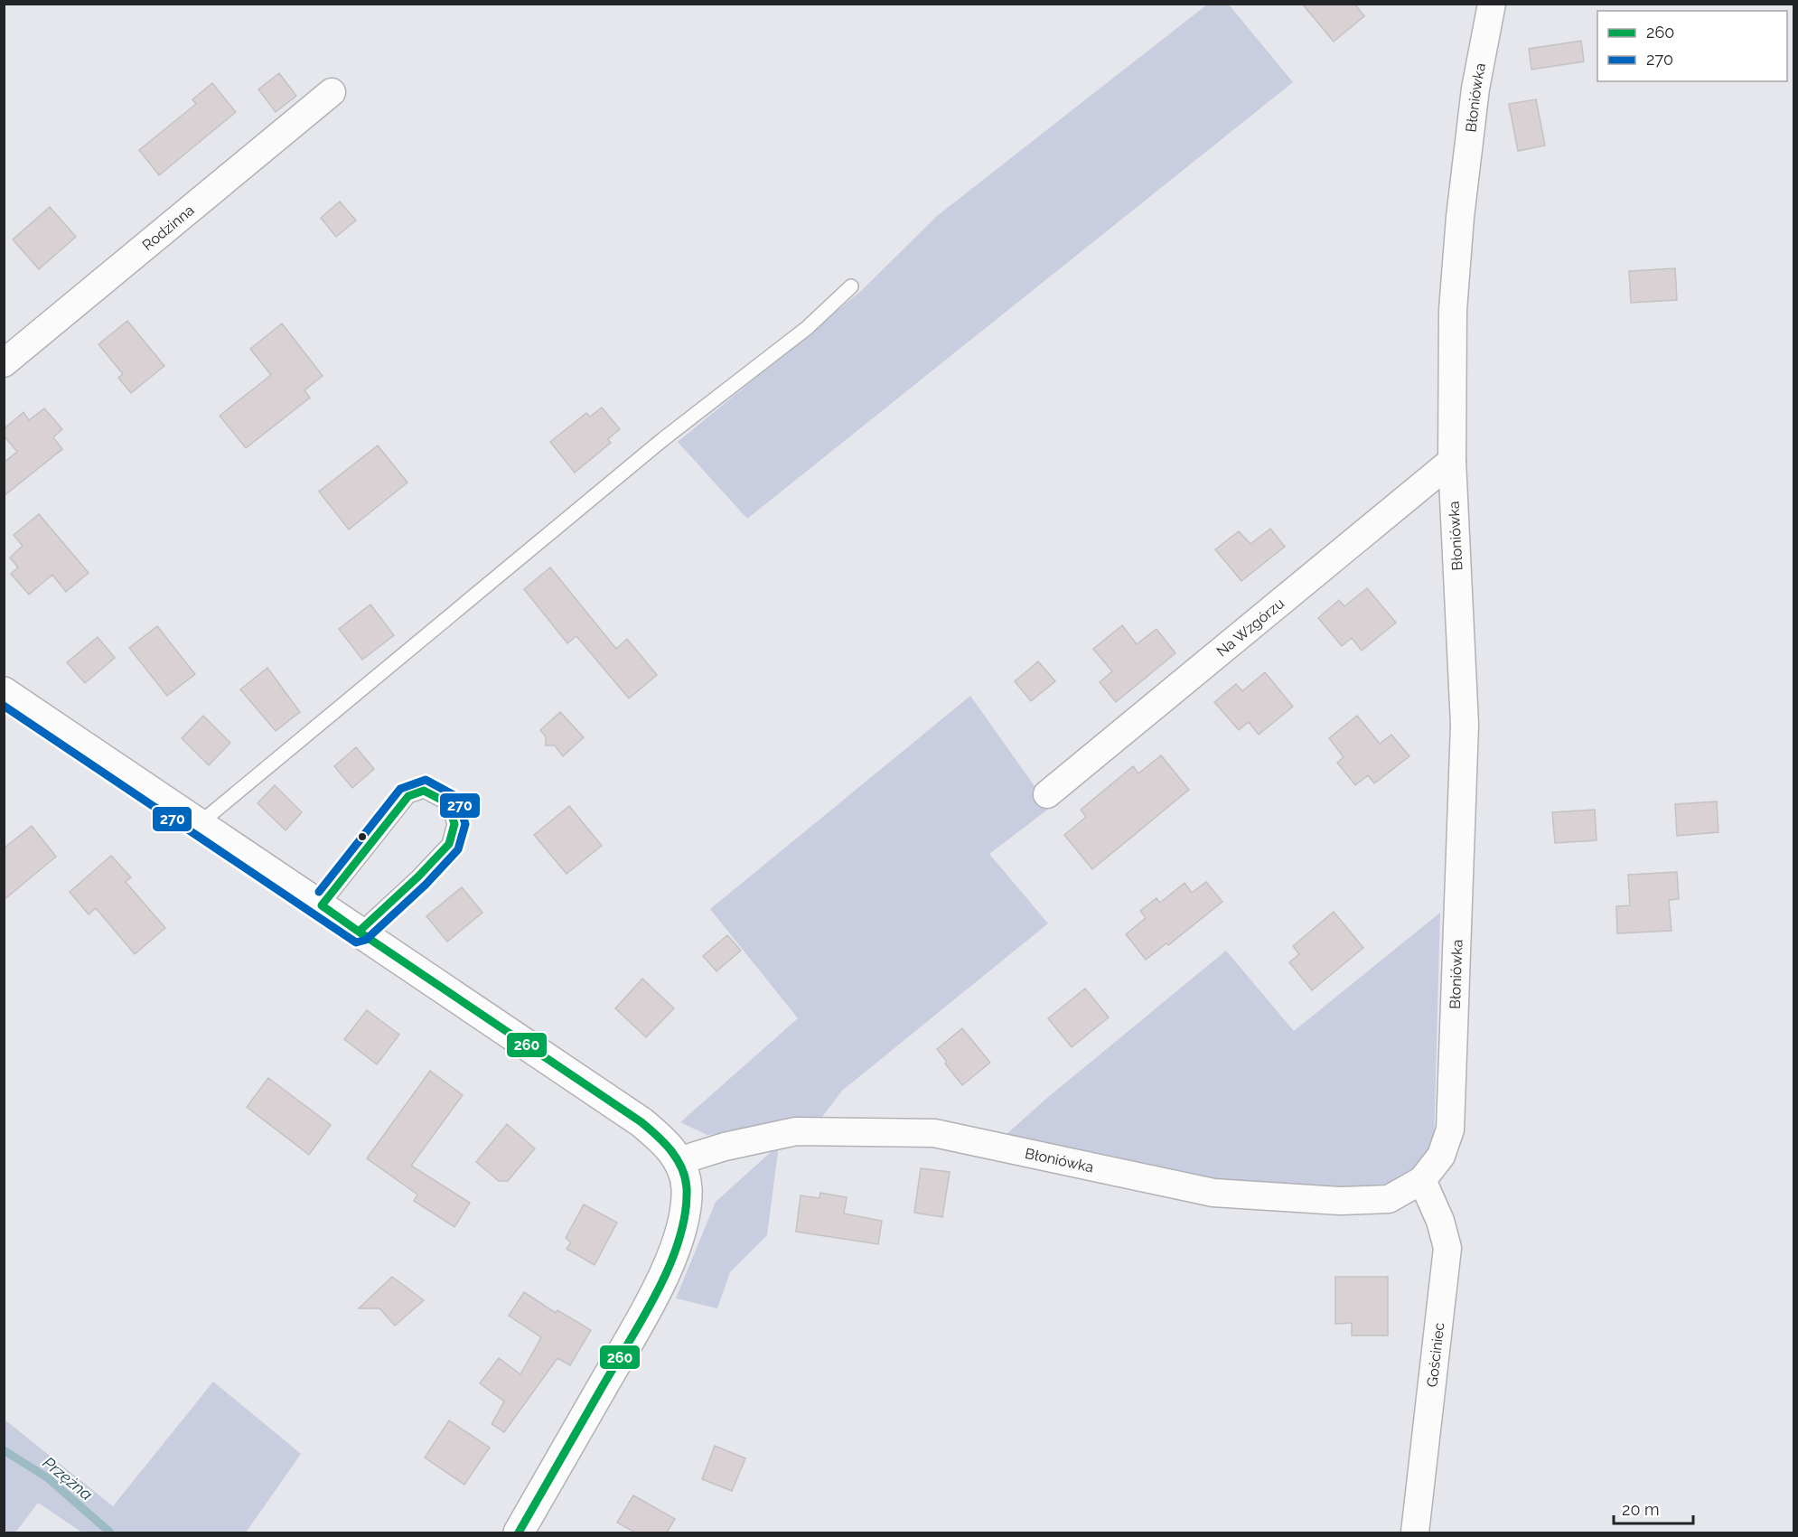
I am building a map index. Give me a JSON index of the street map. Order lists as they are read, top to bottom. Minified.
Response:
{"streets":{"street":["Błoniówka","Rodzinna","Na Wzgórzu","Gościniec"]},"crossings":[["Błoniówka","Na Wzgórzu"],["Błoniówka","Gościniec"]],"water":["Przężna"],"lines":["transit line 270","transit line 260"],"legend":["260","270"],"scale_bar":"20 m"}
